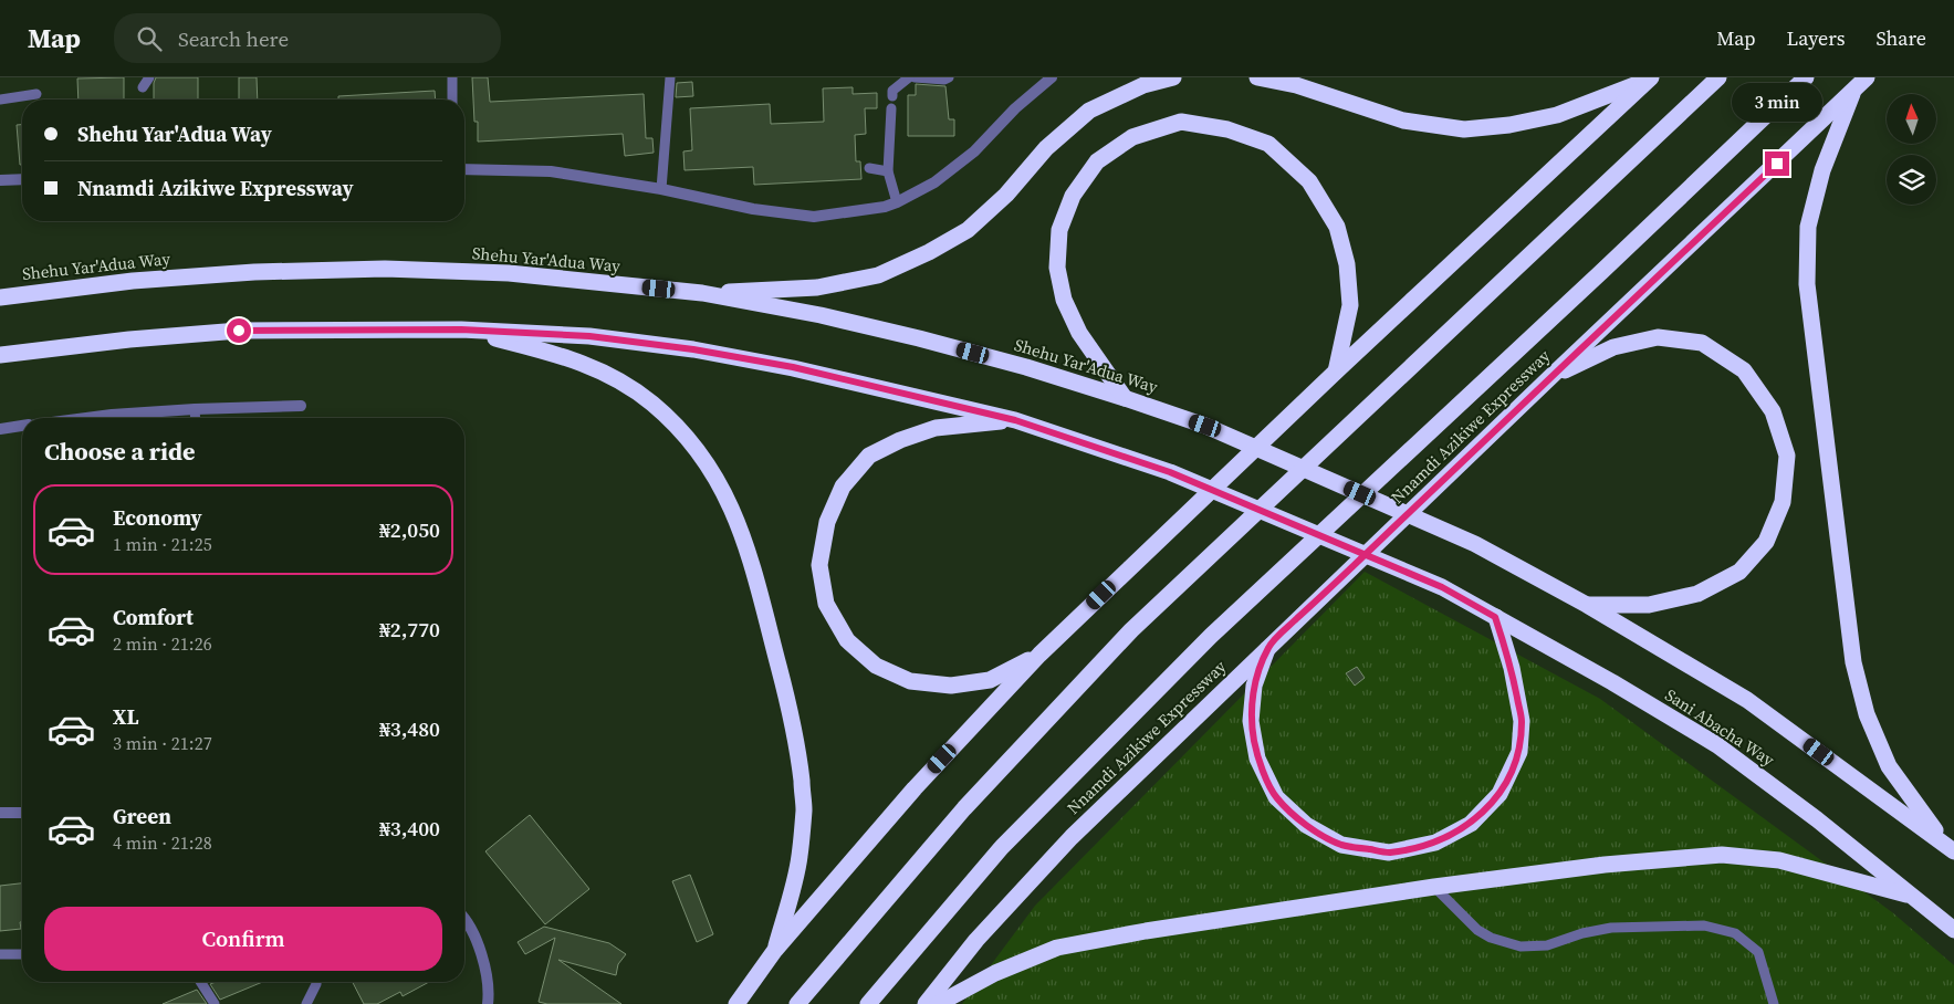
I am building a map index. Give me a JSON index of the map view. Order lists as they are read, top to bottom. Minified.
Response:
{"streets":{"highway":["Shehu Yar'Adua Way","Nnamdi Azikiwe Expressway","Sani Abacha Way"]},"north":"top","page":{"header":"Map","search":"Search here","nav":["Map","Layers","Share"],"bubble":"3 min","banner":["Shehu Yar'Adua Way","Nnamdi Azikiwe Expressway"],"heading":"Choose a ride","list":[{"name":"Economy","note":"1 min · 21:25","value":"₦2,050"},{"name":"Comfort","note":"2 min · 21:26","value":"₦2,770"},{"name":"XL","note":"3 min · 21:27","value":"₦3,480"},{"name":"Green","note":"4 min · 21:28","value":"₦3,400"}],"buttons":"Confirm"}}
